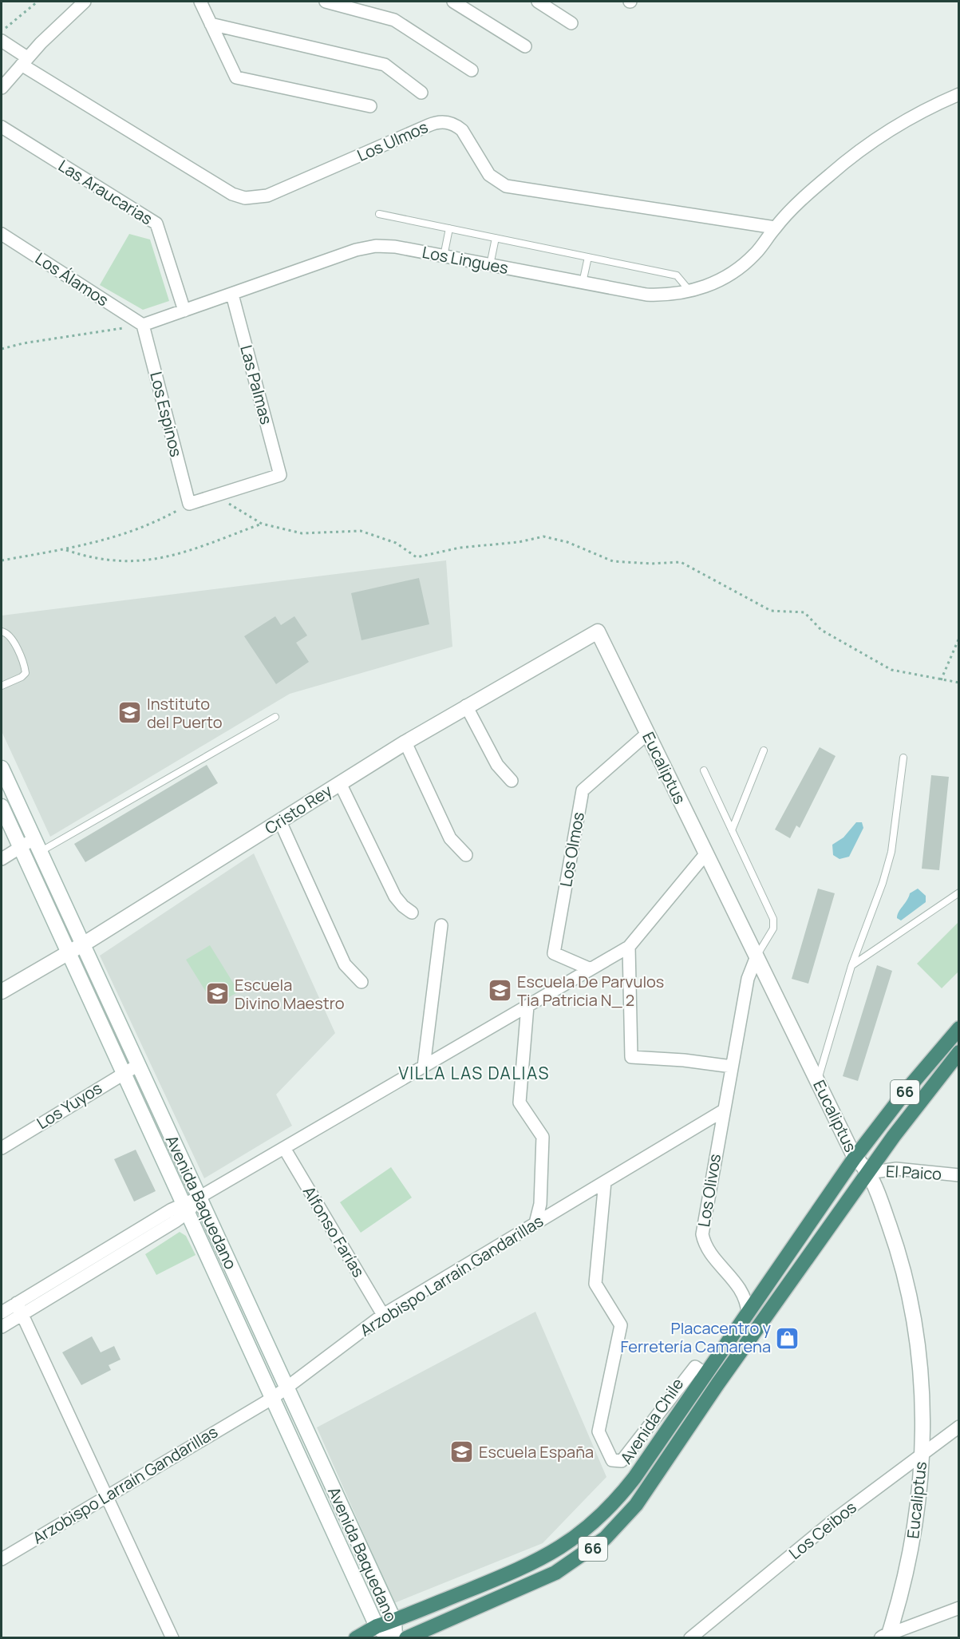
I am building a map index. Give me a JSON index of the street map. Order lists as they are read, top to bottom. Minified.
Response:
{"streets":{"highway":["66","Avenida Chile"],"main road":["Eucaliptus","Cristo Rey","Avenida Baquedano"],"street":["Los Ulmos","Las Araucarias","Los Lingues","Los Álamos","Las Palmas","Los Espinos","Los Olmos","Los Yuyos","El Paico","Los Olivos","Alfonso Farías","Arzobispo Larraín Gandarillas","Los Ceibos"]},"crossings":[["Los Ulmos","Los Lingues"],["Las Araucarias","Los Lingues"],["Los Lingues","Los Álamos"],["Los Lingues","Las Palmas"],["Los Lingues","Los Espinos"],["Los Álamos","Los Espinos"],["Eucaliptus","Cristo Rey"],["Eucaliptus","Los Olmos"],["Eucaliptus","66"],["Eucaliptus","El Paico"],["Eucaliptus","Avenida Chile"],["Eucaliptus","Los Ceibos"],["Cristo Rey","Avenida Baquedano"],["66","El Paico"],["Los Yuyos","Avenida Baquedano"],["Los Olivos","Arzobispo Larraín Gandarillas"],["Los Olivos","Avenida Chile"],["Avenida Baquedano","Arzobispo Larraín Gandarillas"],["Avenida Baquedano","Avenida Chile"],["Alfonso Farías","Arzobispo Larraín Gandarillas"]],"districts":["VILLA LAS DALIAS"],"places":{"school or university":["Instituto del Puerto","Escuela De Parvulos Tia Patricia N_ 2","Escuela Divino Maestro","Escuela España"],"shop":["Placacentro y Ferretería Camarena"]}}
